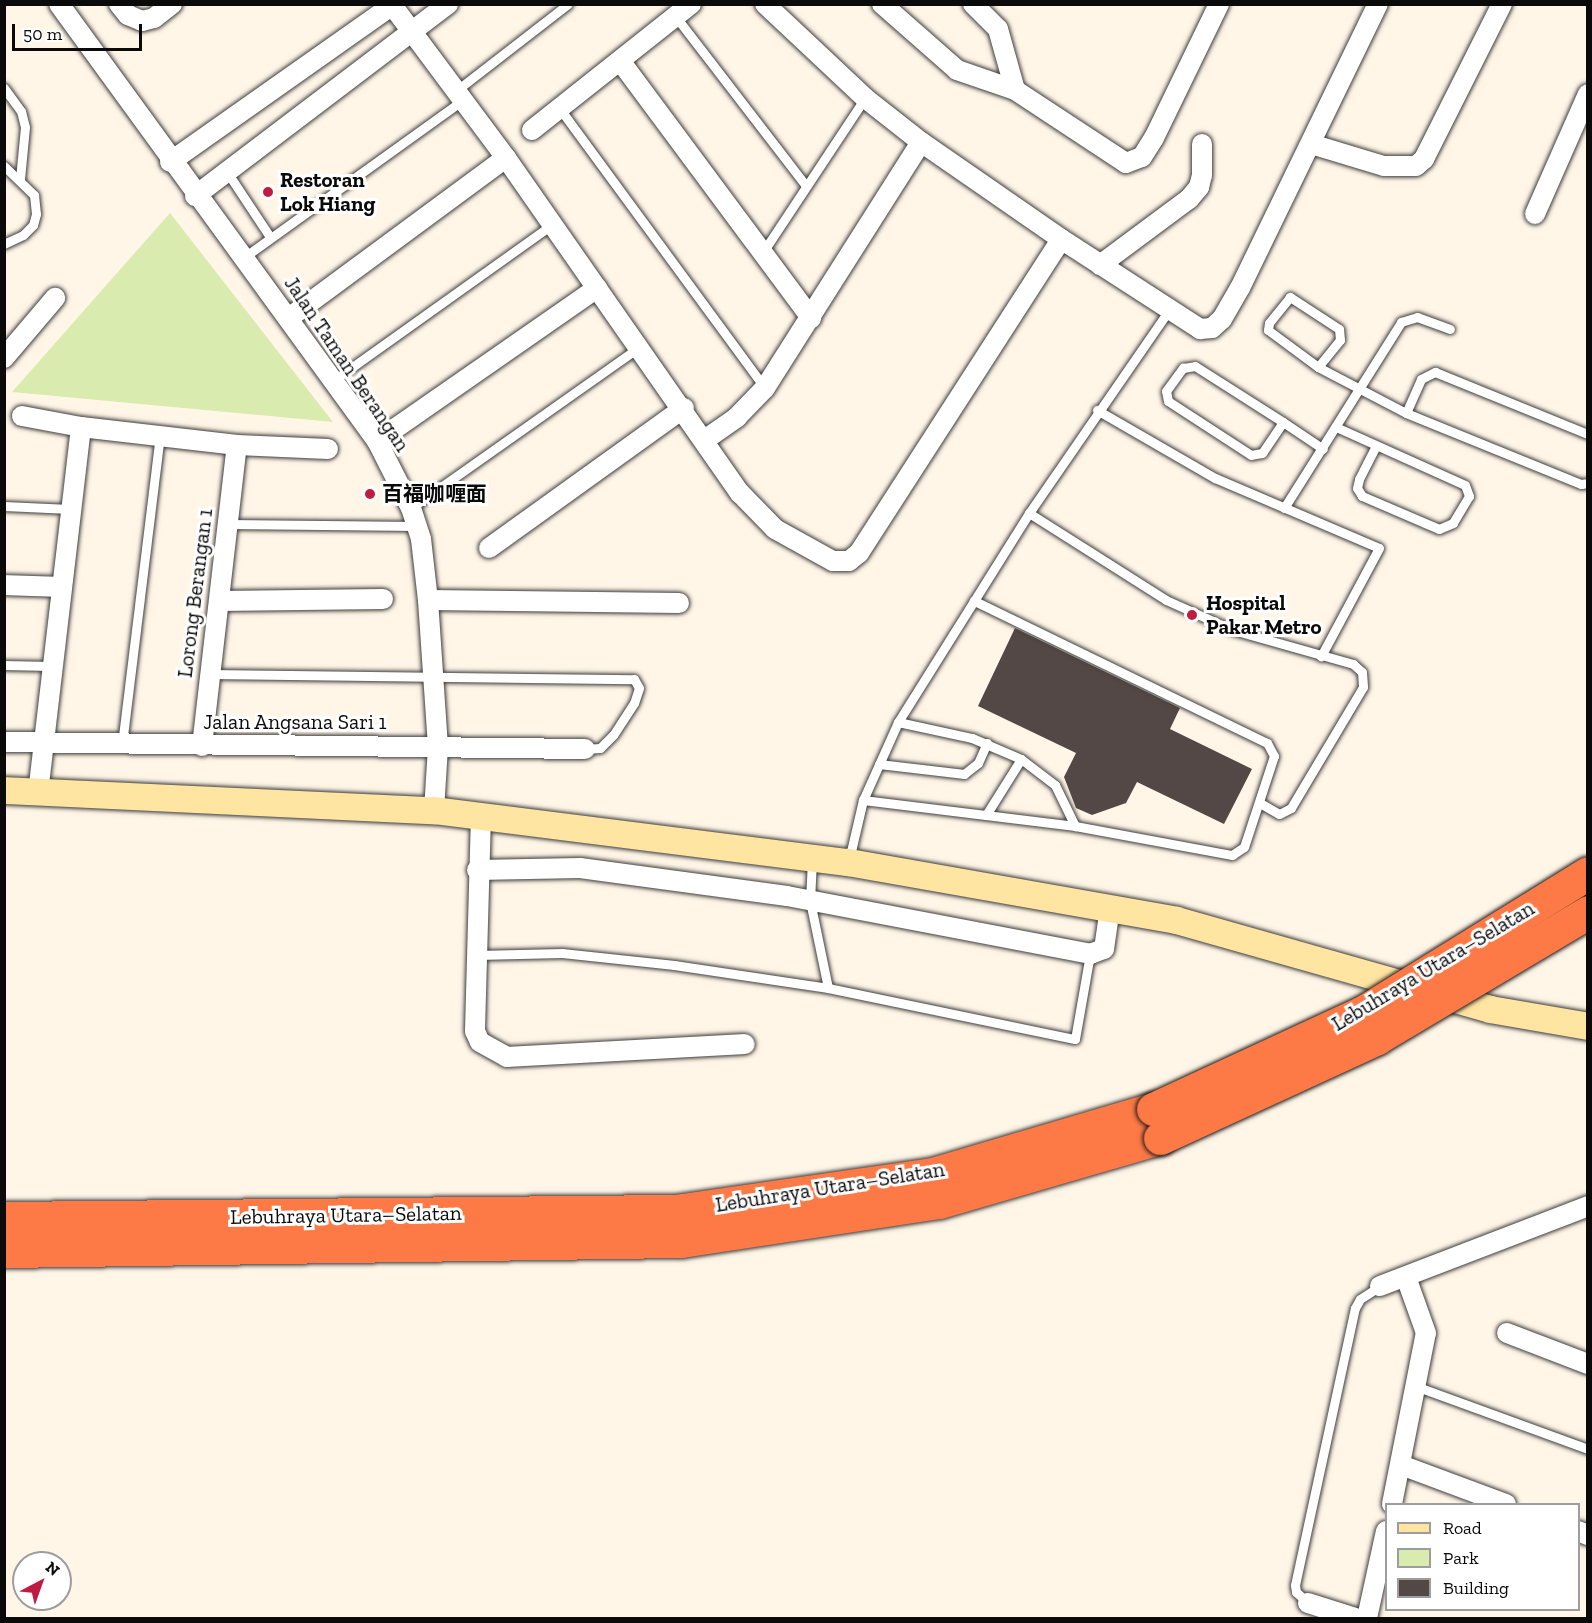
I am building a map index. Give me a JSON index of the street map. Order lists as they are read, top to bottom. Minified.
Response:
{"streets":{"highway":["Lebuhraya Utara–Selatan"],"street":["Jalan Taman Berangan","Lorong Berangan 1","Jalan Angsana Sari 1"]},"crossings":[["Jalan Taman Berangan","Jalan Angsana Sari 1"],["Lorong Berangan 1","Jalan Angsana Sari 1"]],"places":["Restoran Lok Hiang","百福咖喱面","Hospital Pakar Metro"],"legend":["Road","Park","Building"],"scale_bar":"50 m","north":"top right"}
